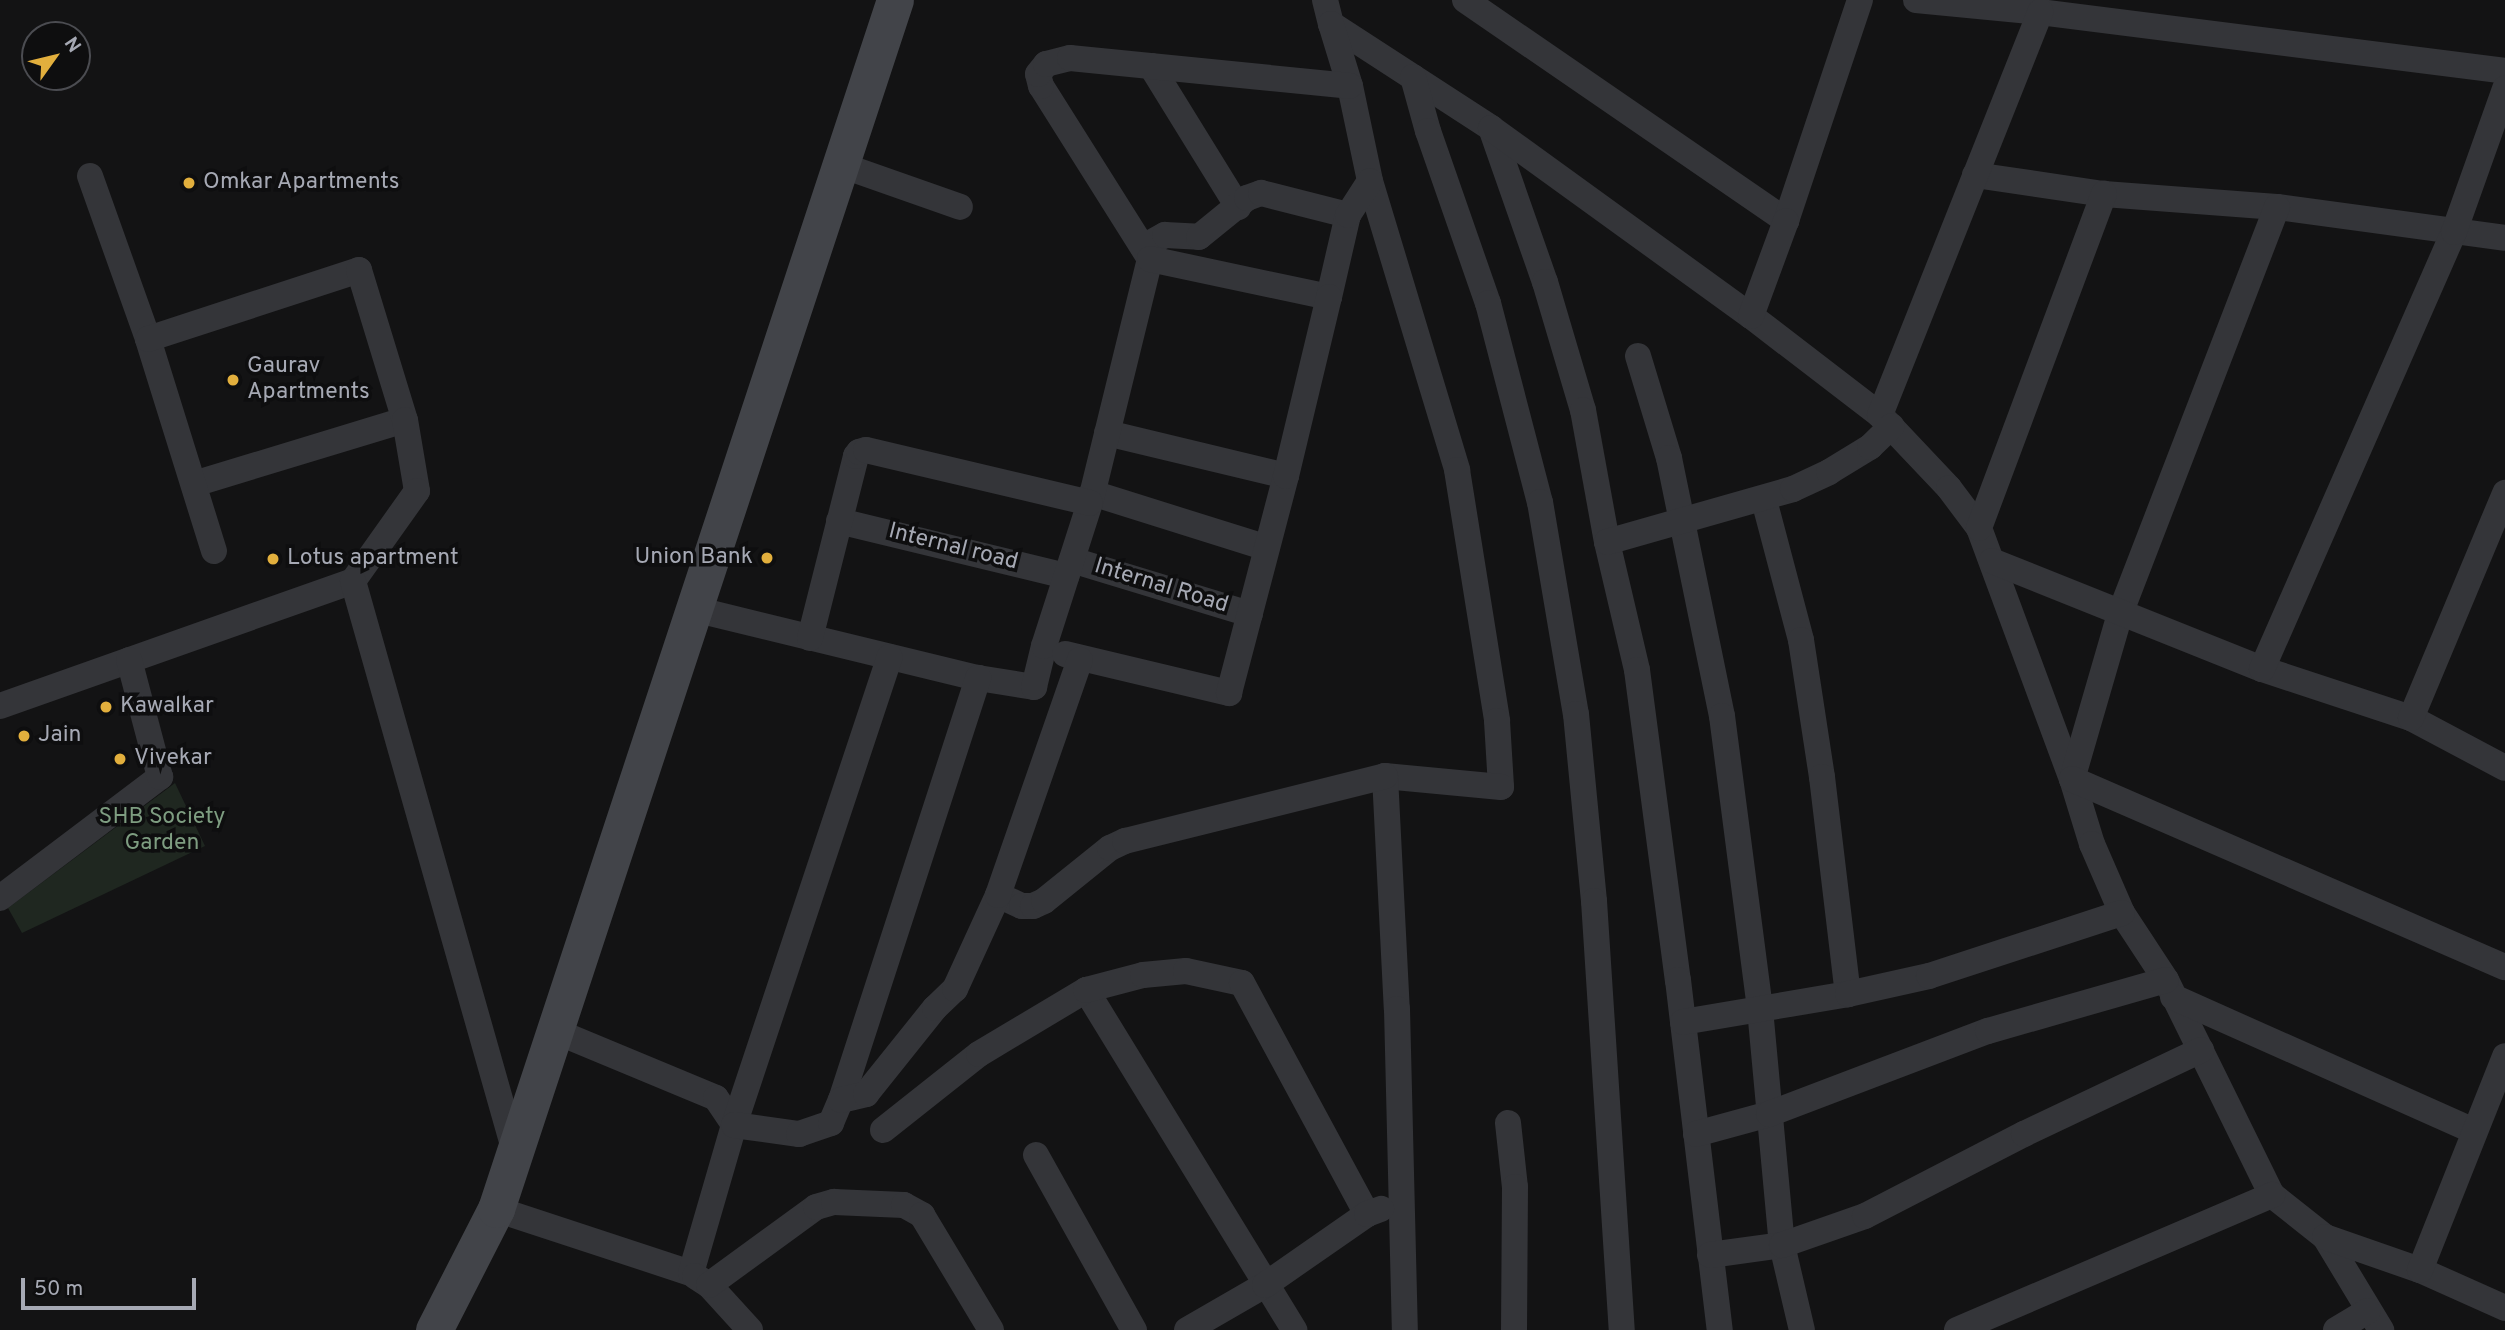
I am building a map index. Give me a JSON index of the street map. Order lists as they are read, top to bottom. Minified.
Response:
{"streets":{"street":["Internal road","Internal Road"]},"crossings":[["Internal road","Internal Road"]],"parks":["SHB Society Garden"],"places":["Omkar Apartments","Gaurav Apartments","Union Bank","Lotus apartment","Kawalkar","Jain","Vivekar"],"scale_bar":"50 m","north":"top right"}
